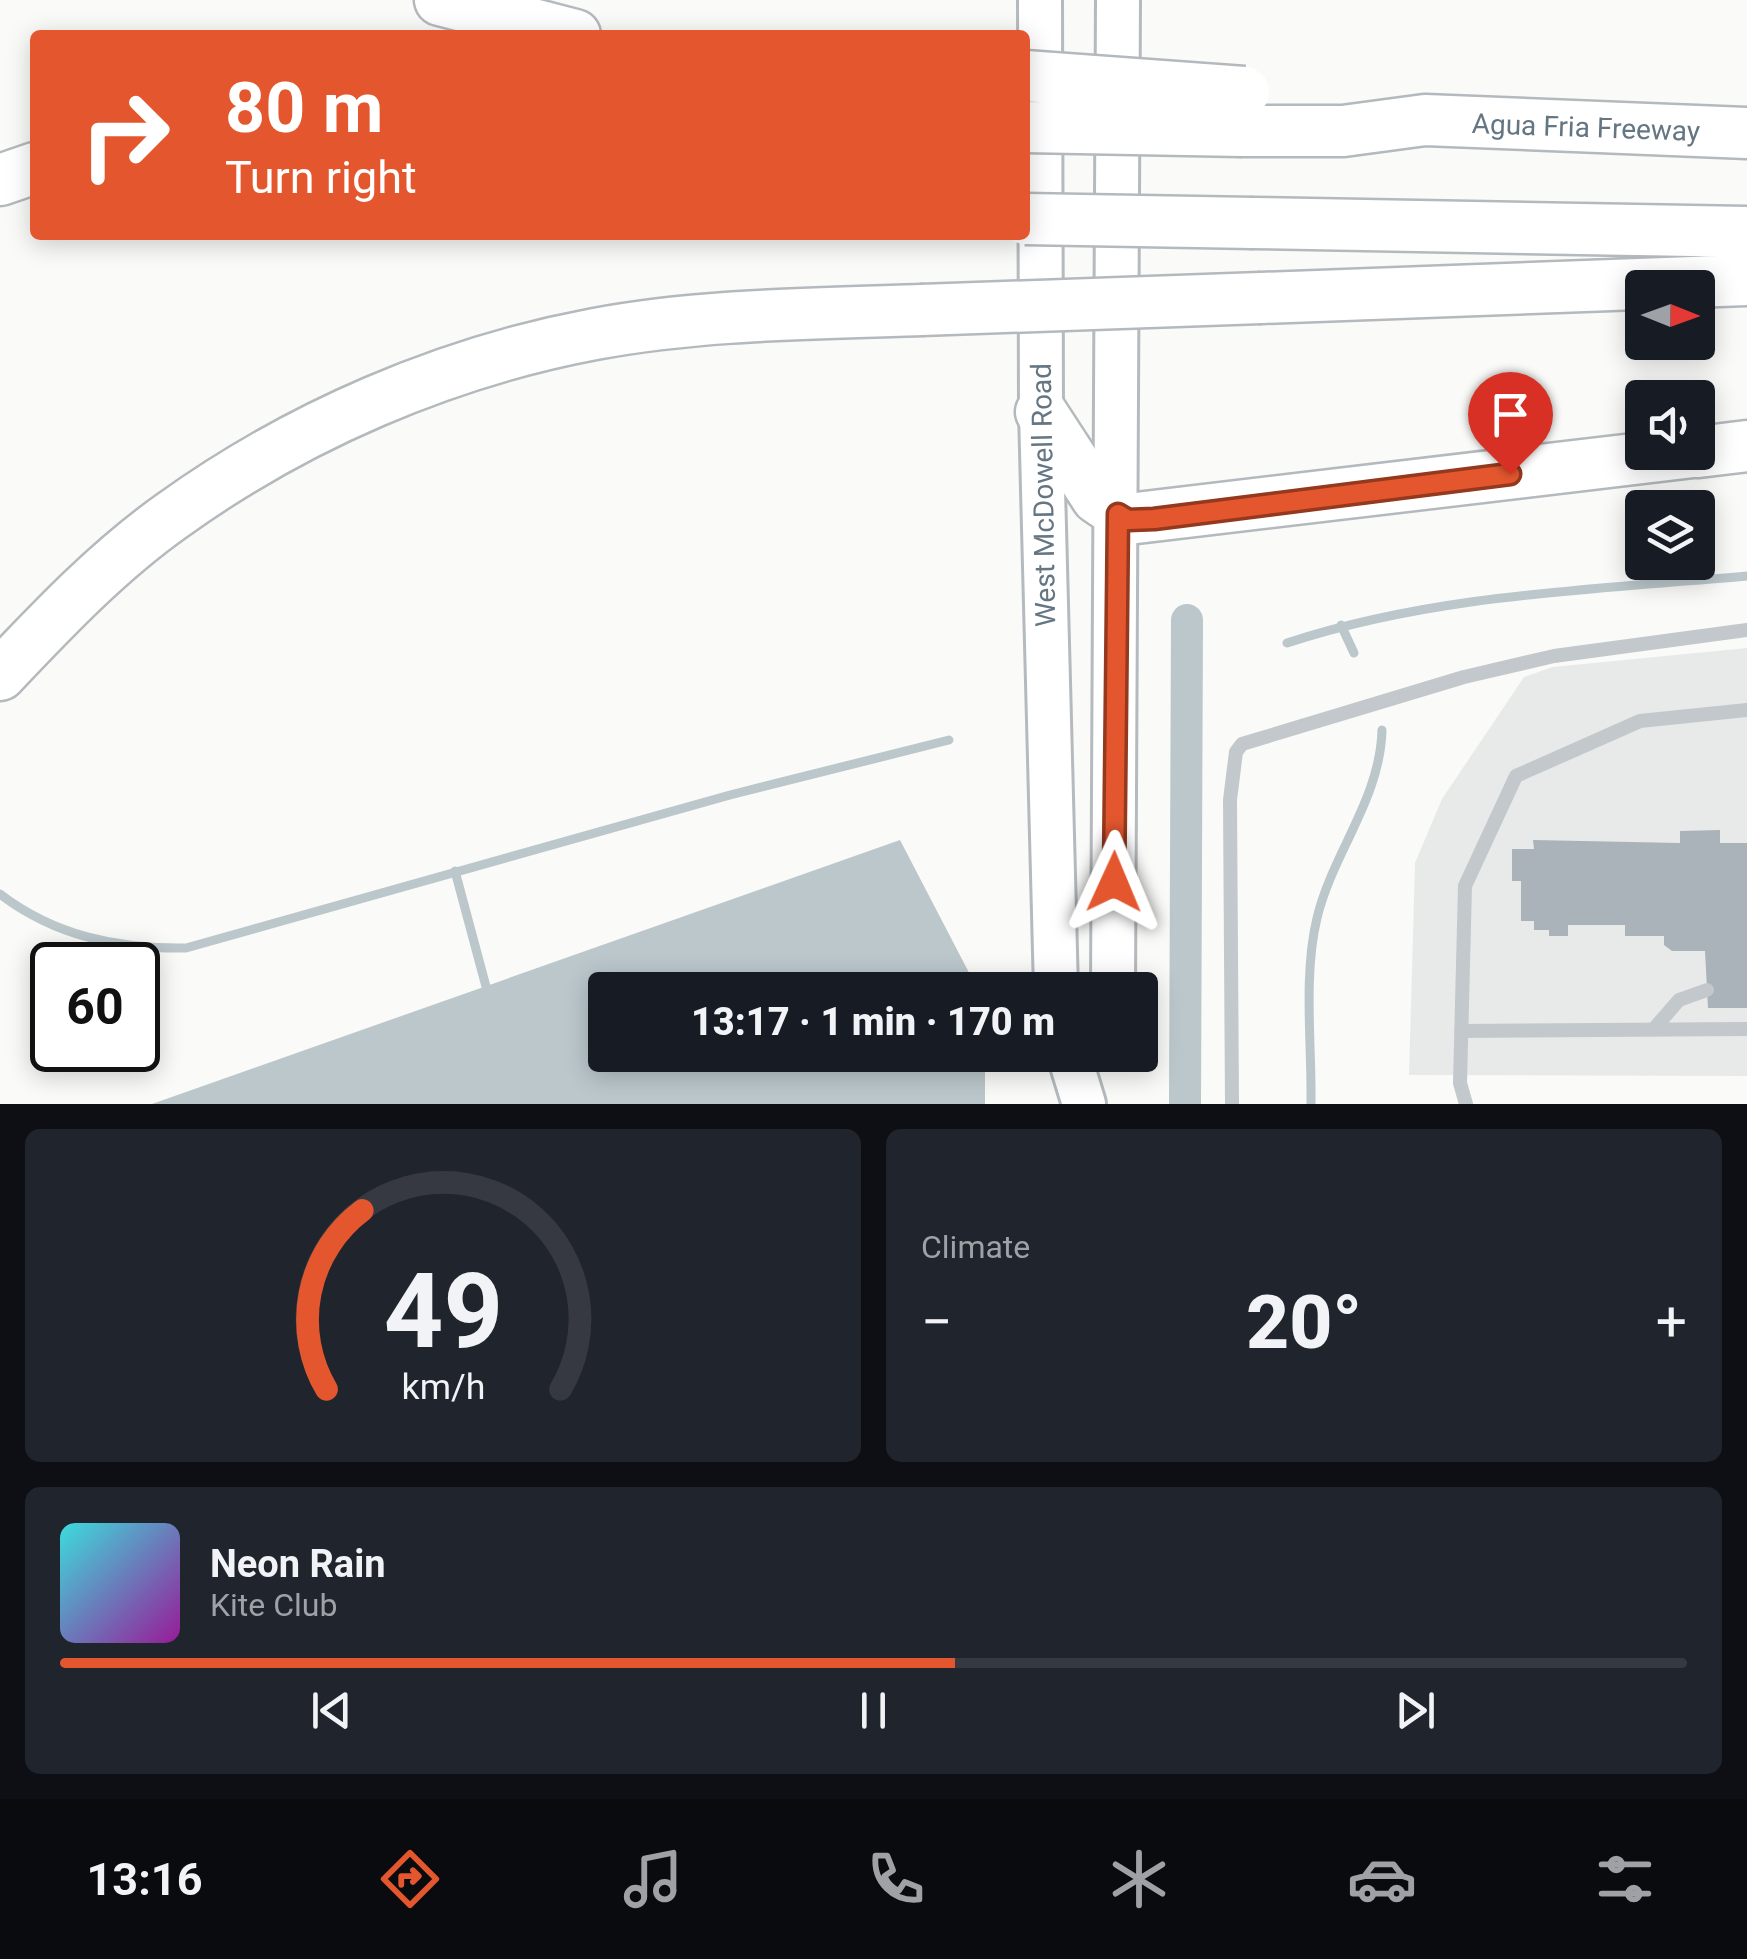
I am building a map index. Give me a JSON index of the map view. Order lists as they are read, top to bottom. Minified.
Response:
{"streets":{"highway":["Agua Fria Freeway"],"main road":["West McDowell Road"]},"north":"right","page":{"turn":["80 m","Turn right"],"limit":"60","trip":"13:17 · 1 min · 170 m","tile":"Climate","heat":["−","20°","+"],"song":["Neon Rain","Kite Club"],"tabs":"13:16","gauge":["49","km/h"]}}
